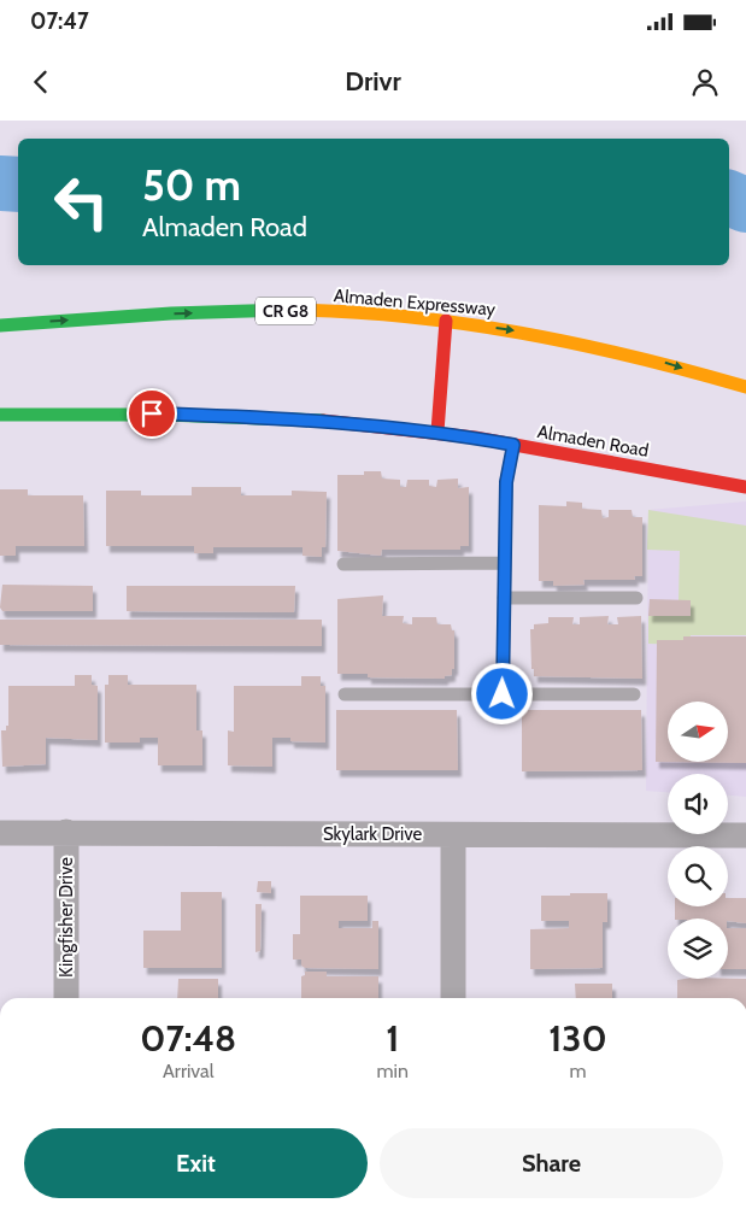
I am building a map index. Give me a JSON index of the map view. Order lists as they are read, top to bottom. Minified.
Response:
{"streets":{"main road":["Almaden Expressway","CR G8","Almaden Road"],"street":["Skylark Drive","Kingfisher Drive"]},"crossings":[["Skylark Drive","Kingfisher Drive"]],"one_way":["Almaden Expressway"],"north":"right","page":{"status":"07:47","header":"Drivr","turn":["50 m","Almaden Road"],"eta":["07:48","Arrival","1","min","130","m"],"buttons":["Exit","Share"]}}
